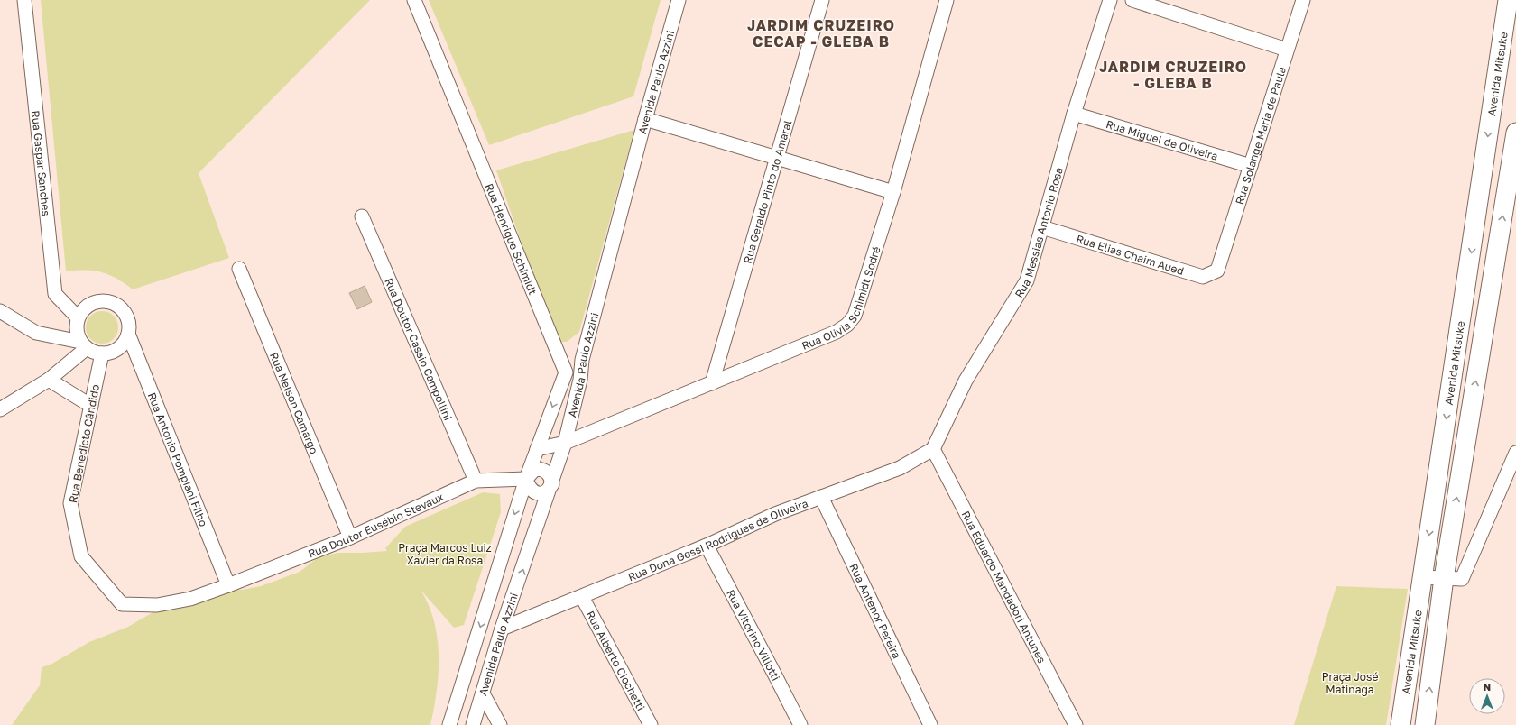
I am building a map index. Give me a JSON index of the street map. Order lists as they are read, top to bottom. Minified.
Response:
{"streets":{"main road":["Avenida Mitsuke"],"street":["Avenida Paulo Azzini","Rua Solange Maria de Paula","Rua Miguel de Oliveira","Rua Gaspar Sanches","Rua Geraldo Pinto do Amaral","Rua Messias Antonio Rosa","Rua Henrique Schimidt","Rua Elias Chaim Aued","Rua Olivia Schimidt Sodré","Rua Doutor Cassio Campollini","Rua Nelson Camargo","Rua Benedicto Cândido","Rua Antonio Pompiani Filho","Rua Doutor Eusébio Stevaux","Rua Dona Gessi Rodrigues de Oliveira","Rua Eduardo Mandadori Antunes","Rua Antenor Pereira","Rua Vitorino Viliotti","Rua Alberto Ciochetti"]},"crossings":[["Avenida Paulo Azzini","Rua Olivia Schimidt Sodré"],["Avenida Paulo Azzini","Rua Doutor Eusébio Stevaux"],["Avenida Paulo Azzini","Rua Dona Gessi Rodrigues de Oliveira"],["Rua Solange Maria de Paula","Rua Miguel de Oliveira"],["Rua Solange Maria de Paula","Rua Elias Chaim Aued"],["Rua Miguel de Oliveira","Rua Messias Antonio Rosa"],["Rua Gaspar Sanches","Rua Benedicto Cândido"],["Rua Gaspar Sanches","Rua Antonio Pompiani Filho"],["Rua Geraldo Pinto do Amaral","Rua Olivia Schimidt Sodré"],["Rua Messias Antonio Rosa","Rua Elias Chaim Aued"],["Rua Messias Antonio Rosa","Rua Dona Gessi Rodrigues de Oliveira"],["Rua Messias Antonio Rosa","Rua Eduardo Mandadori Antunes"],["Rua Doutor Cassio Campollini","Rua Doutor Eusébio Stevaux"],["Rua Nelson Camargo","Rua Doutor Eusébio Stevaux"],["Rua Benedicto Cândido","Rua Antonio Pompiani Filho"],["Rua Benedicto Cândido","Rua Doutor Eusébio Stevaux"],["Rua Antonio Pompiani Filho","Rua Doutor Eusébio Stevaux"],["Rua Dona Gessi Rodrigues de Oliveira","Rua Eduardo Mandadori Antunes"],["Rua Dona Gessi Rodrigues de Oliveira","Rua Antenor Pereira"],["Rua Dona Gessi Rodrigues de Oliveira","Rua Vitorino Viliotti"],["Rua Dona Gessi Rodrigues de Oliveira","Rua Alberto Ciochetti"]],"districts":["JARDIM CRUZEIRO CECAP - GLEBA B","JARDIM CRUZEIRO - GLEBA B"],"parks":["Praça Marcos Luiz Xavier da Rosa","Praça José Matinaga"],"north":"top"}
